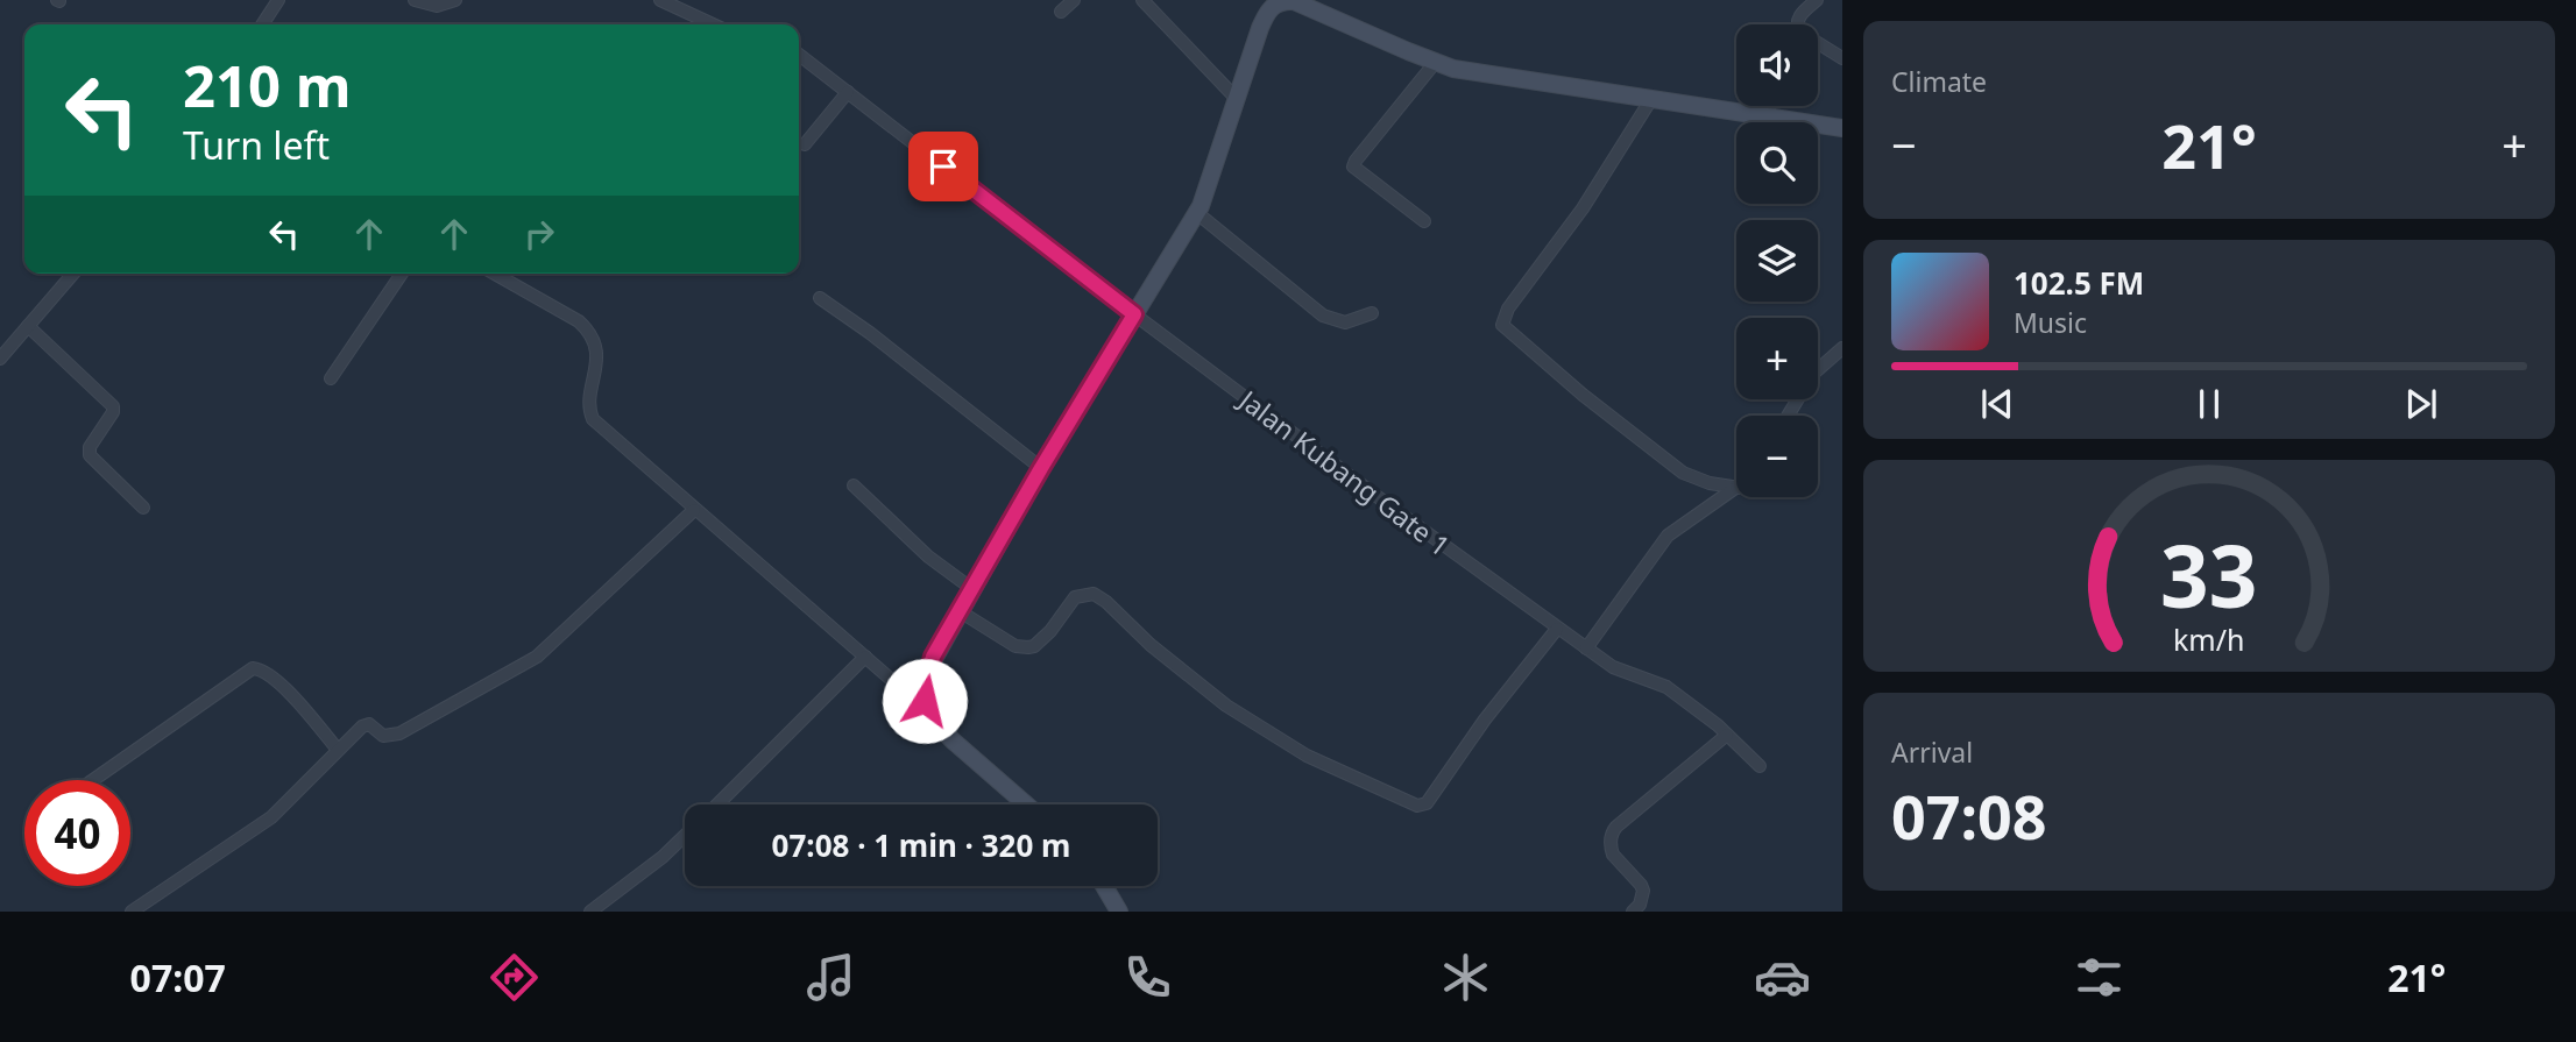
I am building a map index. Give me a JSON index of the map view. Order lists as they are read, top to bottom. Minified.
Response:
{"streets":{"street":["Jalan Kubang Gate 1"]},"page":{"tile":["Climate",["Arrival","07:08"]],"map_buttons":["+","−"],"turn":["210 m","Turn left"],"heat":["−","21°","+"],"song":["102.5 FM","Music"],"limit":"40","trip":"07:08 · 1 min · 320 m","tabs":["07:07","21°"],"gauge":["33","km/h"]}}
